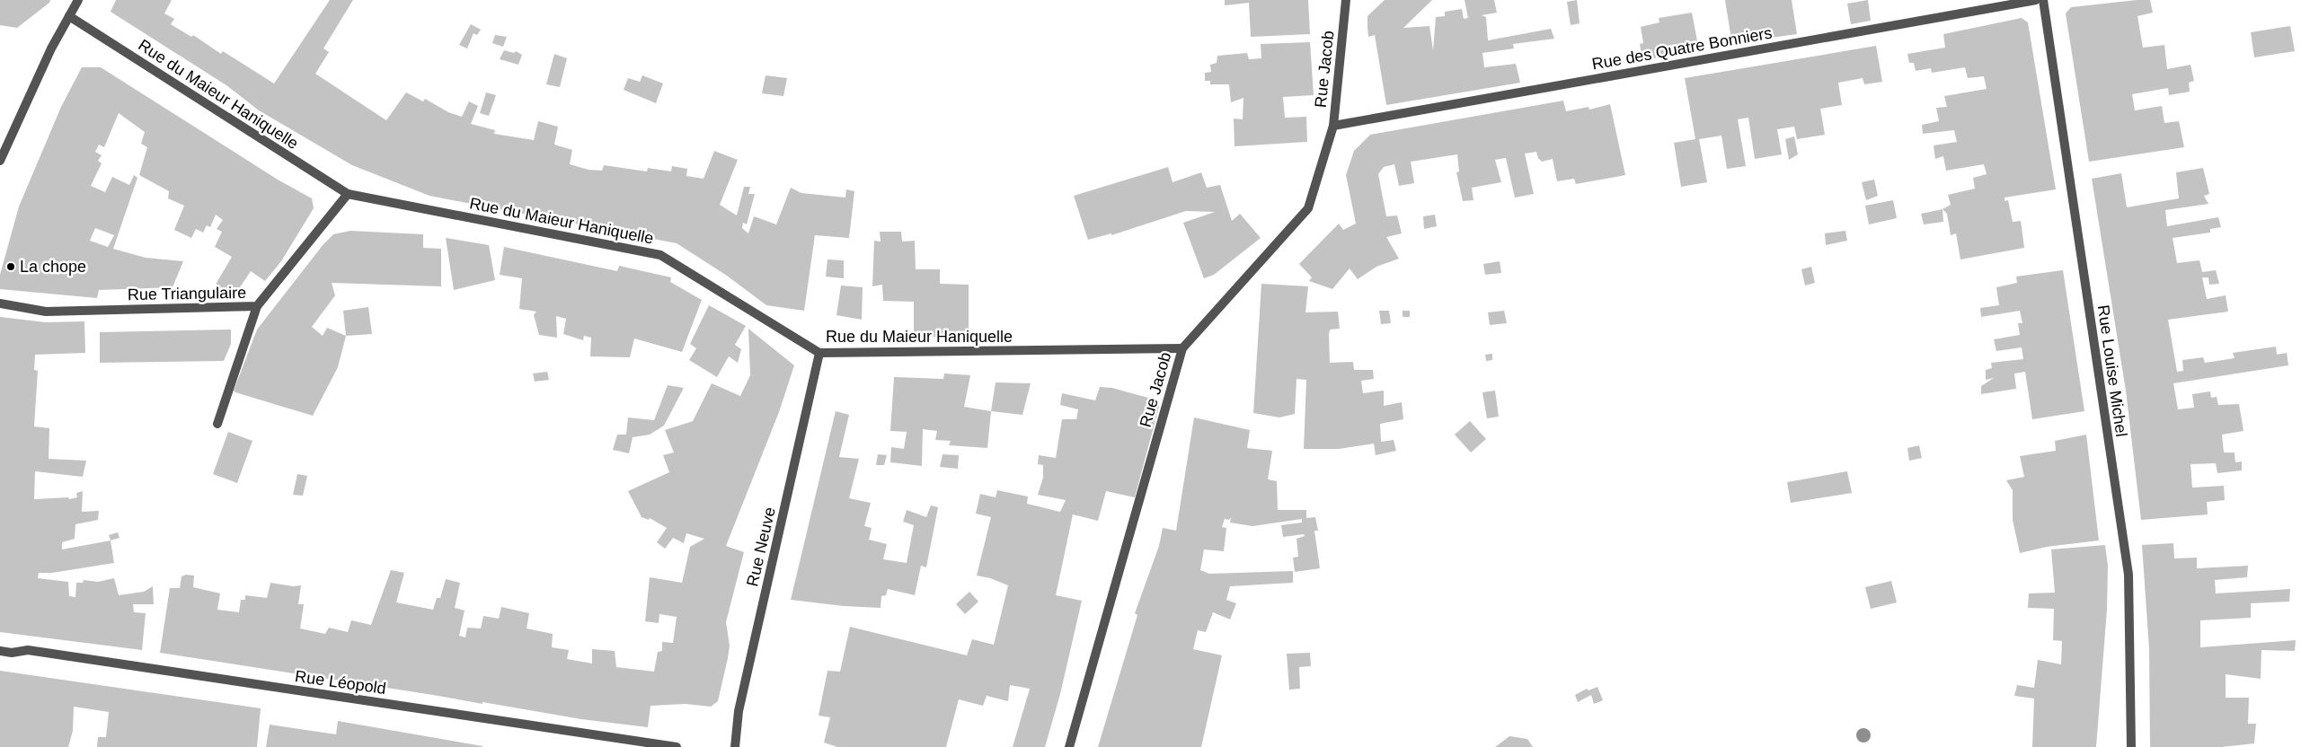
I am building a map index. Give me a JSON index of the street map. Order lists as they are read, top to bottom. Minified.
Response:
{"streets":{"street":["Rue des Quatre Bonniers","Rue Jacob","Rue du Maieur Haniquelle","Rue Triangulaire","Rue Louise Michel","Rue Neuve","Rue Léopold"]},"crossings":[["Rue des Quatre Bonniers","Rue Jacob"],["Rue Jacob","Rue du Maieur Haniquelle"],["Rue du Maieur Haniquelle","Rue Triangulaire"],["Rue du Maieur Haniquelle","Rue Neuve"]],"places":["La chope"]}
